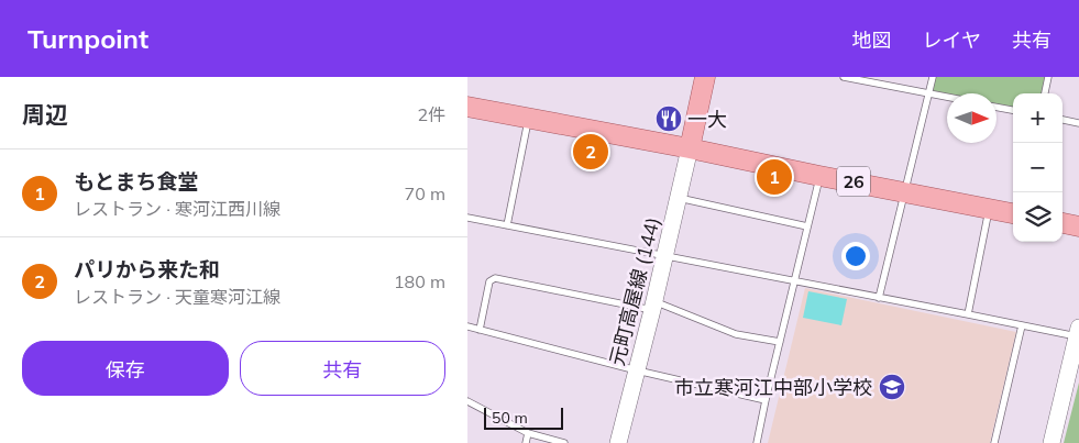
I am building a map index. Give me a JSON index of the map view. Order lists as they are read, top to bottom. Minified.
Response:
{"streets":{"main road":["26","元町高屋線 (144)"]},"crossings":[["26","元町高屋線 (144)"]],"places":{"restaurant":["一大"],"school or university":["市立寒河江中部小学校"]},"scale_bar":"50 m","north":"right","page":{"header":"Turnpoint","nav":["地図","レイヤ","共有"],"heading":["周辺","2件"],"map_buttons":["+","−"],"pins":["2","1"],"list":[{"mark":"1","name":"もとまち食堂","note":"レストラン · 寒河江西川線","value":"70 m"},{"mark":"2","name":"パリから来た和","note":"レストラン · 天童寒河江線","value":"180 m"}],"buttons":["保存","共有"],"scale":"50 m"}}
